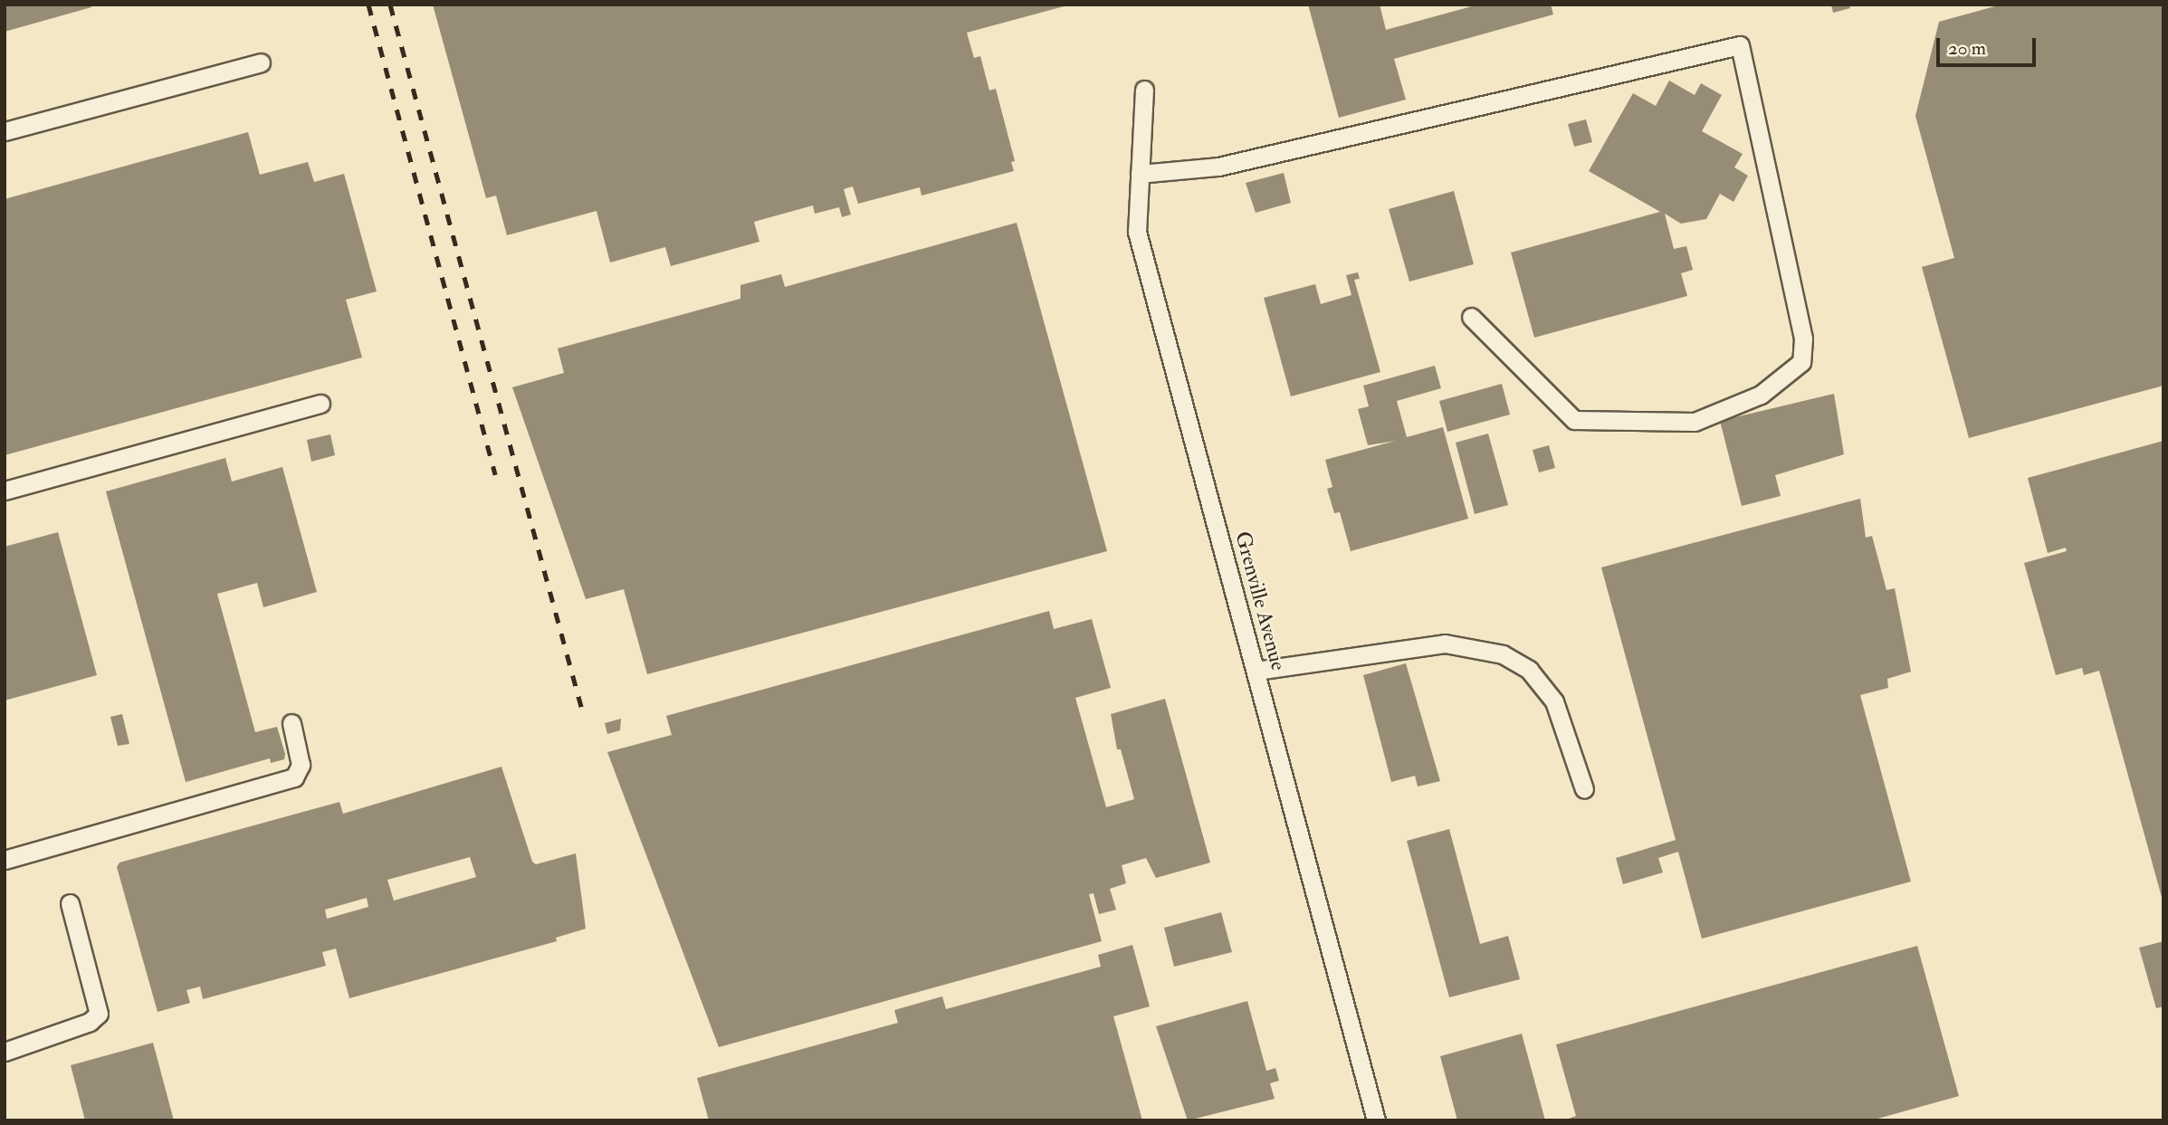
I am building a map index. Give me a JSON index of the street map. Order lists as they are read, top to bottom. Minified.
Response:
{"streets":{"lane":["Grenville Avenue"]},"scale_bar":"20 m"}
